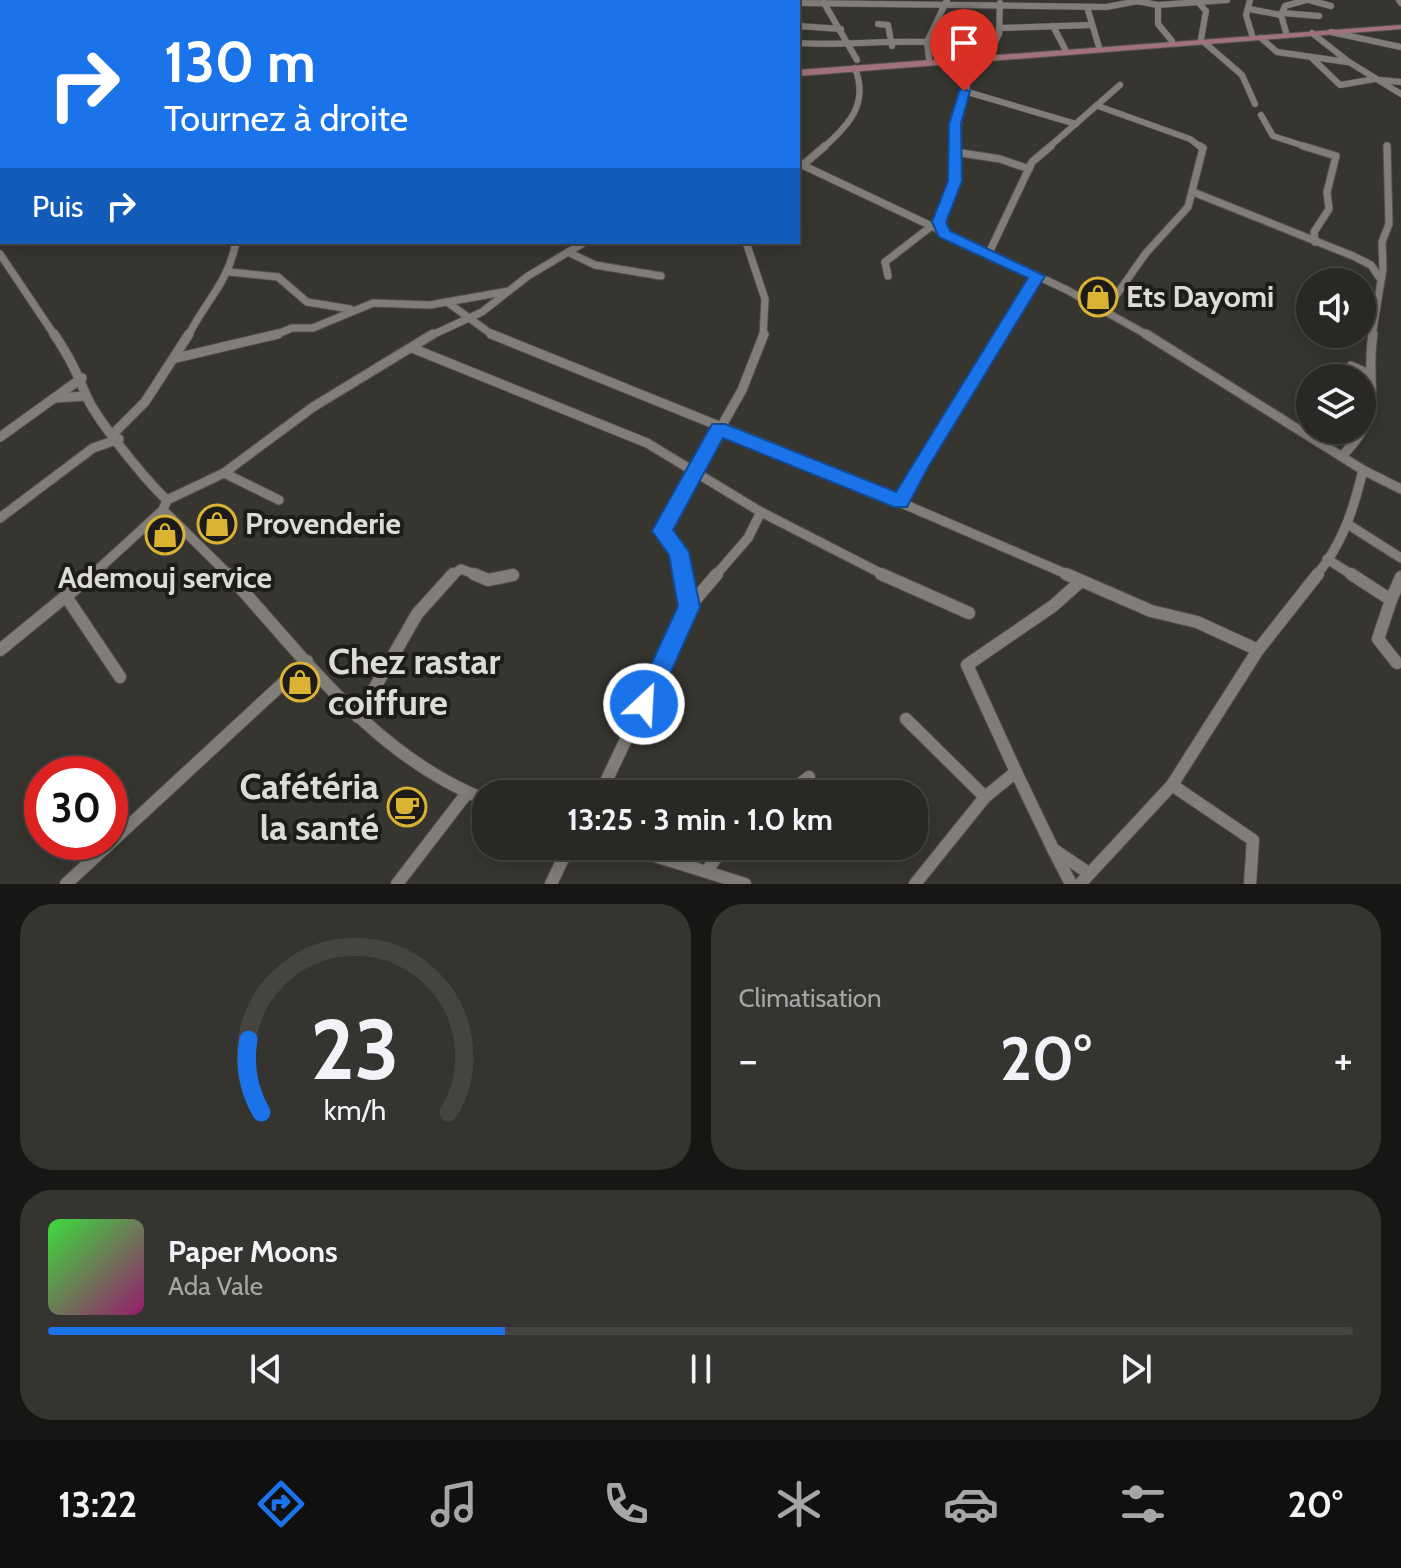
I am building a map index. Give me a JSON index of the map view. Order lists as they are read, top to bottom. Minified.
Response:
{"places":{"shop":["Ets Dayomi","Provenderie","Ademouj service","Chez rastar coiffure"],"cafe":["Cafétéria la santé"]},"page":{"turn":["130 m","Tournez à droite"],"then":"Puis","limit":"30","trip":"13:25 · 3 min · 1.0 km","tile":"Climatisation","heat":["−","20°","+"],"song":["Paper Moons","Ada Vale"],"tabs":["13:22","20°"],"gauge":["23","km/h"]}}
